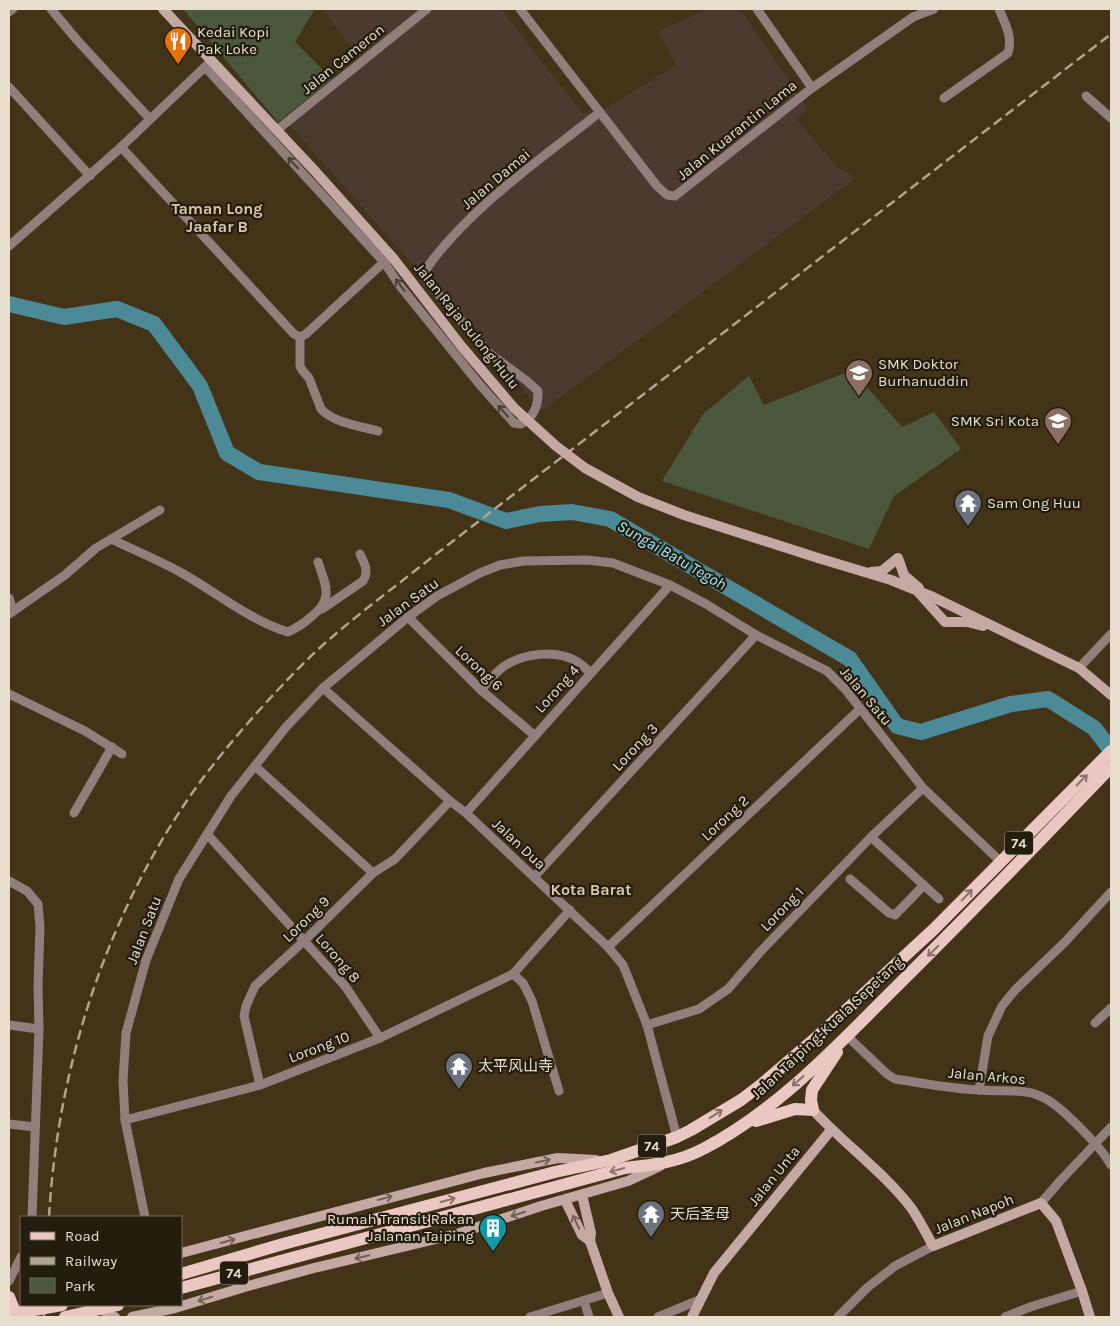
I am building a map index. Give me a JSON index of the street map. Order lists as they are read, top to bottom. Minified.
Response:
{"streets":{"main road":["74","Jalan Taiping-Kuala Sepetang"],"street":["Jalan Cameron","Jalan Kuarantin Lama","Jalan Damai","Jalan Raja Sulong Hulu","Jalan Satu","Lorong 6","Lorong 4","Lorong 3","Lorong 2","Jalan Dua","Lorong 1","Lorong 9","Lorong 8","Lorong 10","Jalan Arkos","Jalan Unta","Jalan Napoh"]},"crossings":[["Jalan Cameron","Jalan Raja Sulong Hulu"],["Jalan Kuarantin Lama","Jalan Damai"],["Jalan Damai","Jalan Raja Sulong Hulu"],["Jalan Satu","Lorong 6"],["Jalan Satu","Lorong 4"],["Jalan Satu","Lorong 3"],["Jalan Satu","Lorong 2"],["Jalan Satu","Jalan Dua"],["Jalan Satu","Lorong 1"],["Jalan Satu","Lorong 8"],["Jalan Satu","Jalan Taiping-Kuala Sepetang"],["Jalan Satu","Lorong 10"],["Lorong 6","Lorong 4"],["Lorong 4","Jalan Dua"],["Lorong 3","Jalan Dua"],["Lorong 2","Jalan Dua"],["Jalan Dua","Lorong 1"],["Jalan Dua","Lorong 9"],["Jalan Dua","Jalan Taiping-Kuala Sepetang"],["Jalan Dua","Lorong 10"],["Lorong 9","Lorong 8"],["Lorong 9","Lorong 10"],["Lorong 8","Lorong 10"],["Jalan Taiping-Kuala Sepetang","Jalan Arkos"],["Jalan Arkos","Jalan Napoh"]],"districts":["Taman Long Jaafar B","Kota Barat"],"water":["Sungai Batu Tegoh"],"places":{"restaurant":["Kedai Kopi Pak Loke"],"school or university":["SMK Doktor Burhanuddin","SMK Sri Kota"],"temple":["Sam Ong Huu","太平风山寺","天后圣母"],"building":["Rumah Transit Rakan Jalanan Taiping"]},"legend":["Road","Railway","Park"]}
